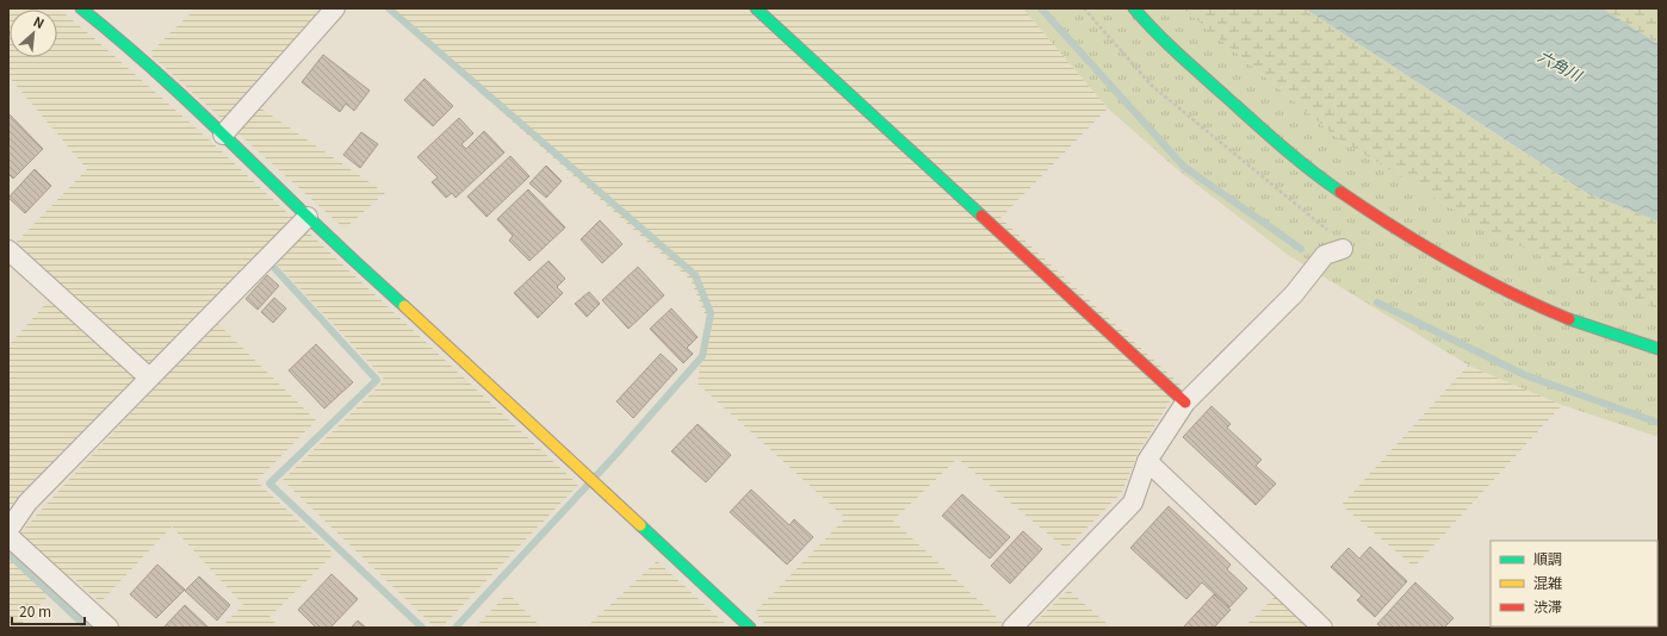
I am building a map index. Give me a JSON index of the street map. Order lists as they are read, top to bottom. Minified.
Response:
{"water":["六角川"],"legend":["順調","混雑","渋滞"],"scale_bar":"20 m","north":"top right"}
